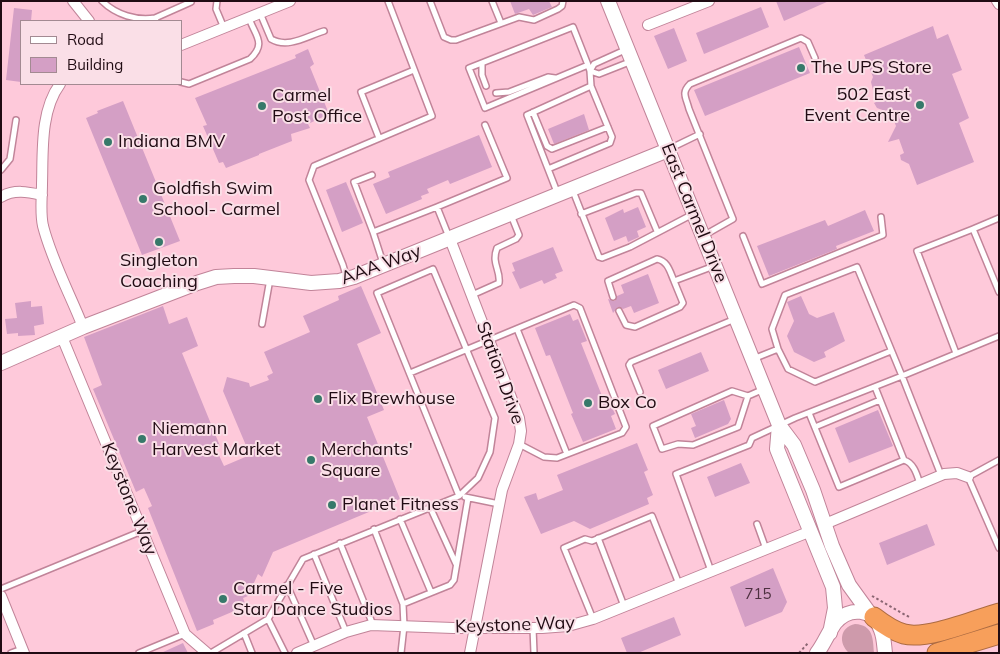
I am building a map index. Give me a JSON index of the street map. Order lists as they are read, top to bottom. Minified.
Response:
{"streets":{"street":["East Carmel Drive","AAA Way","Station Drive","Keystone Way"]},"crossings":[["East Carmel Drive","AAA Way"],["East Carmel Drive","Keystone Way"],["AAA Way","Station Drive"],["AAA Way","Keystone Way"],["Station Drive","Keystone Way"]],"places":["The UPS Store","502 East Event Centre","Carmel Post Office","Indiana BMV","Goldfish Swim School- Carmel","Singleton Coaching","Flix Brewhouse","Box Co","Niemann Harvest Market","Merchants' Square","Planet Fitness","Carmel - Five Star Dance Studios"],"house_numbers":["715"],"legend":["Road","Building"]}
